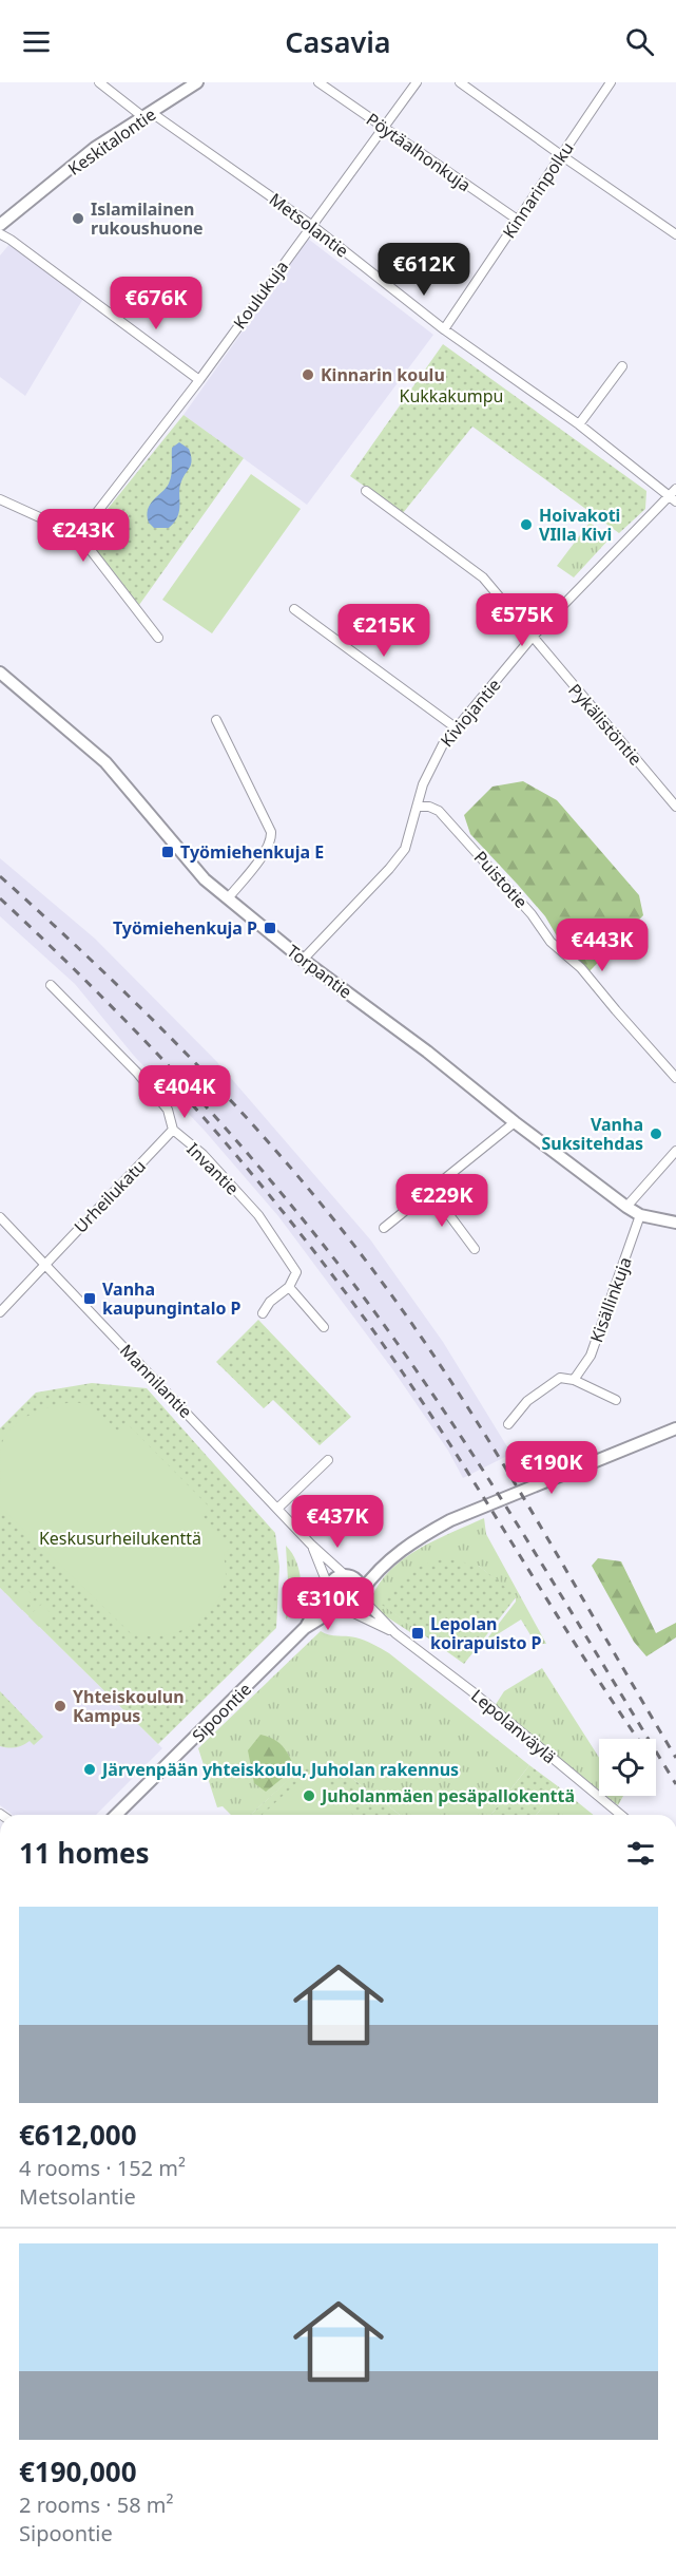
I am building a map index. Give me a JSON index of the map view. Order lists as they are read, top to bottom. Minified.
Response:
{"streets":{"street":["Keskitalontie","Pöytäalhonkuja","Kinnarinpolku","Metsolantie","Koulukuja","Kiviojantie","Pykälistöntie","Puistotie","Torpantie","Invantie","Urheilukatu","Kisällinkuja","Mannilantie","Sipoontie","Lepolanväylä"]},"crossings":[["Keskitalontie","Metsolantie"],["Pöytäalhonkuja","Kinnarinpolku"],["Pöytäalhonkuja","Koulukuja"],["Kinnarinpolku","Metsolantie"],["Metsolantie","Koulukuja"],["Metsolantie","Kiviojantie"],["Kiviojantie","Pykälistöntie"],["Kiviojantie","Puistotie"],["Kiviojantie","Torpantie"],["Torpantie","Kisällinkuja"],["Invantie","Urheilukatu"],["Urheilukatu","Mannilantie"],["Mannilantie","Sipoontie"],["Mannilantie","Lepolanväylä"],["Sipoontie","Lepolanväylä"]],"parks":["Kukkakumpu","Keskusurheilukenttä"],"places":{"other":["Islamilainen rukoushuone","Kinnarin koulu","Hoivakoti VIlla Kivi","Vanha Suksitehdas","Yhteiskoulun Kampus","Järvenpään yhteiskoulu, Juholan rakennus","Juholanmäen pesäpallokenttä"],"transit":["Työmiehenkuja E","Työmiehenkuja P","Vanha kaupungintalo P","Lepolan koirapuisto P"]},"page":{"header":"Casavia","price":["€612K","€676K","€243K","€575K","€215K","€443K","€404K","€229K","€190K","€437K","€310K"],"heading":"11 homes","list":[{"name":"€612,000","note":"4 rooms · 152 m² · Metsolantie"},{"name":"€190,000","note":"2 rooms · 58 m² · Sipoontie"}]}}
